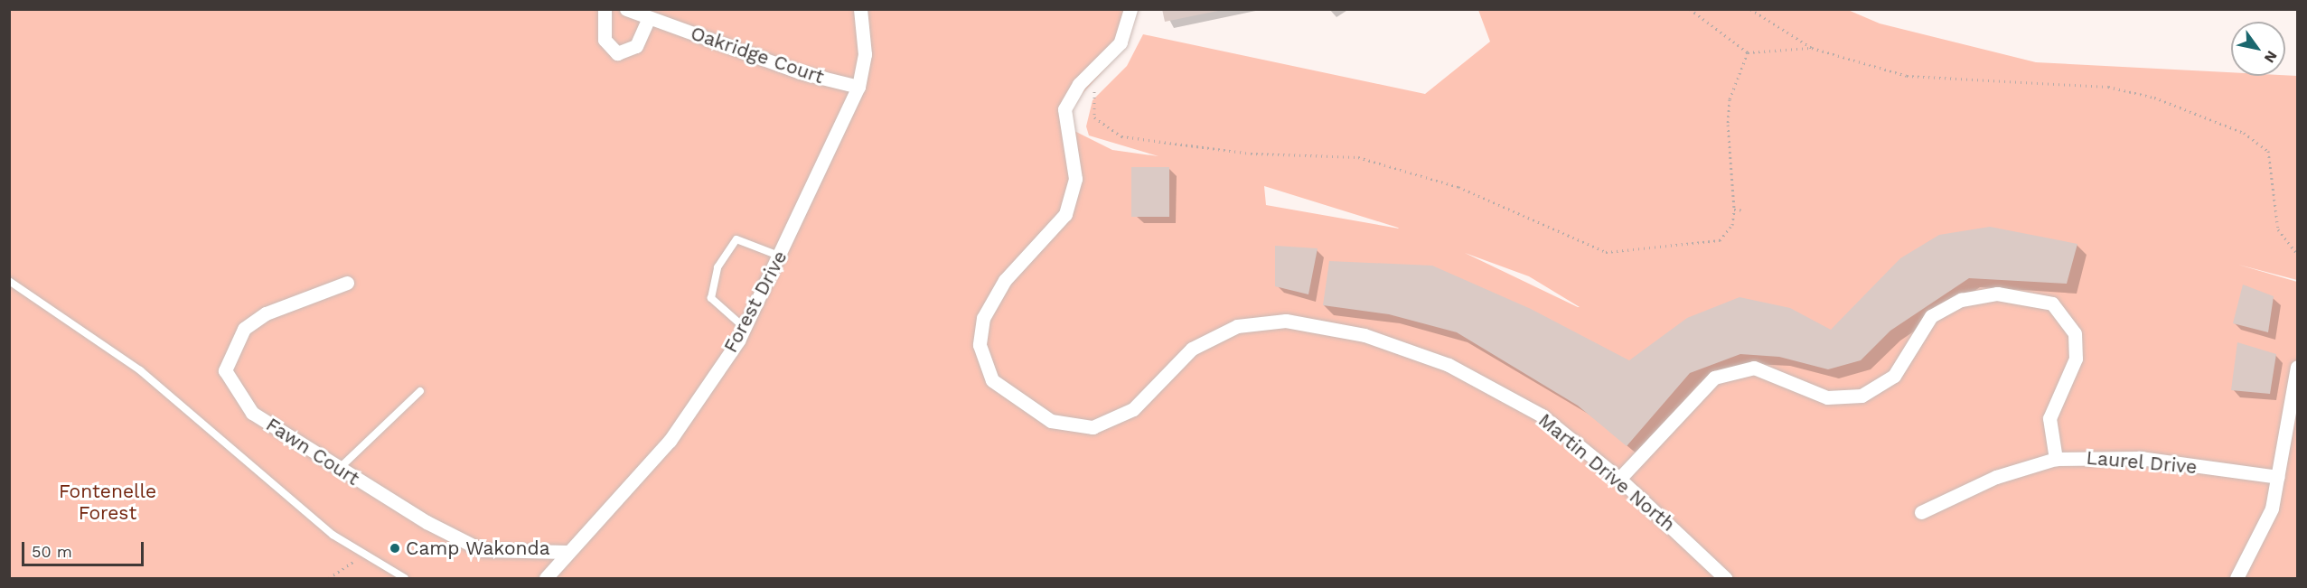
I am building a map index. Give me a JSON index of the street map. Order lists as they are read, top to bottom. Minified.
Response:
{"streets":{"street":["Oakridge Court","Forest Drive","Fawn Court","Laurel Drive","Martin Drive North"]},"crossings":[["Oakridge Court","Forest Drive"],["Forest Drive","Fawn Court"]],"parks":["Fontenelle Forest"],"places":["Camp Wakonda"],"scale_bar":"50 m","north":"bottom right"}
